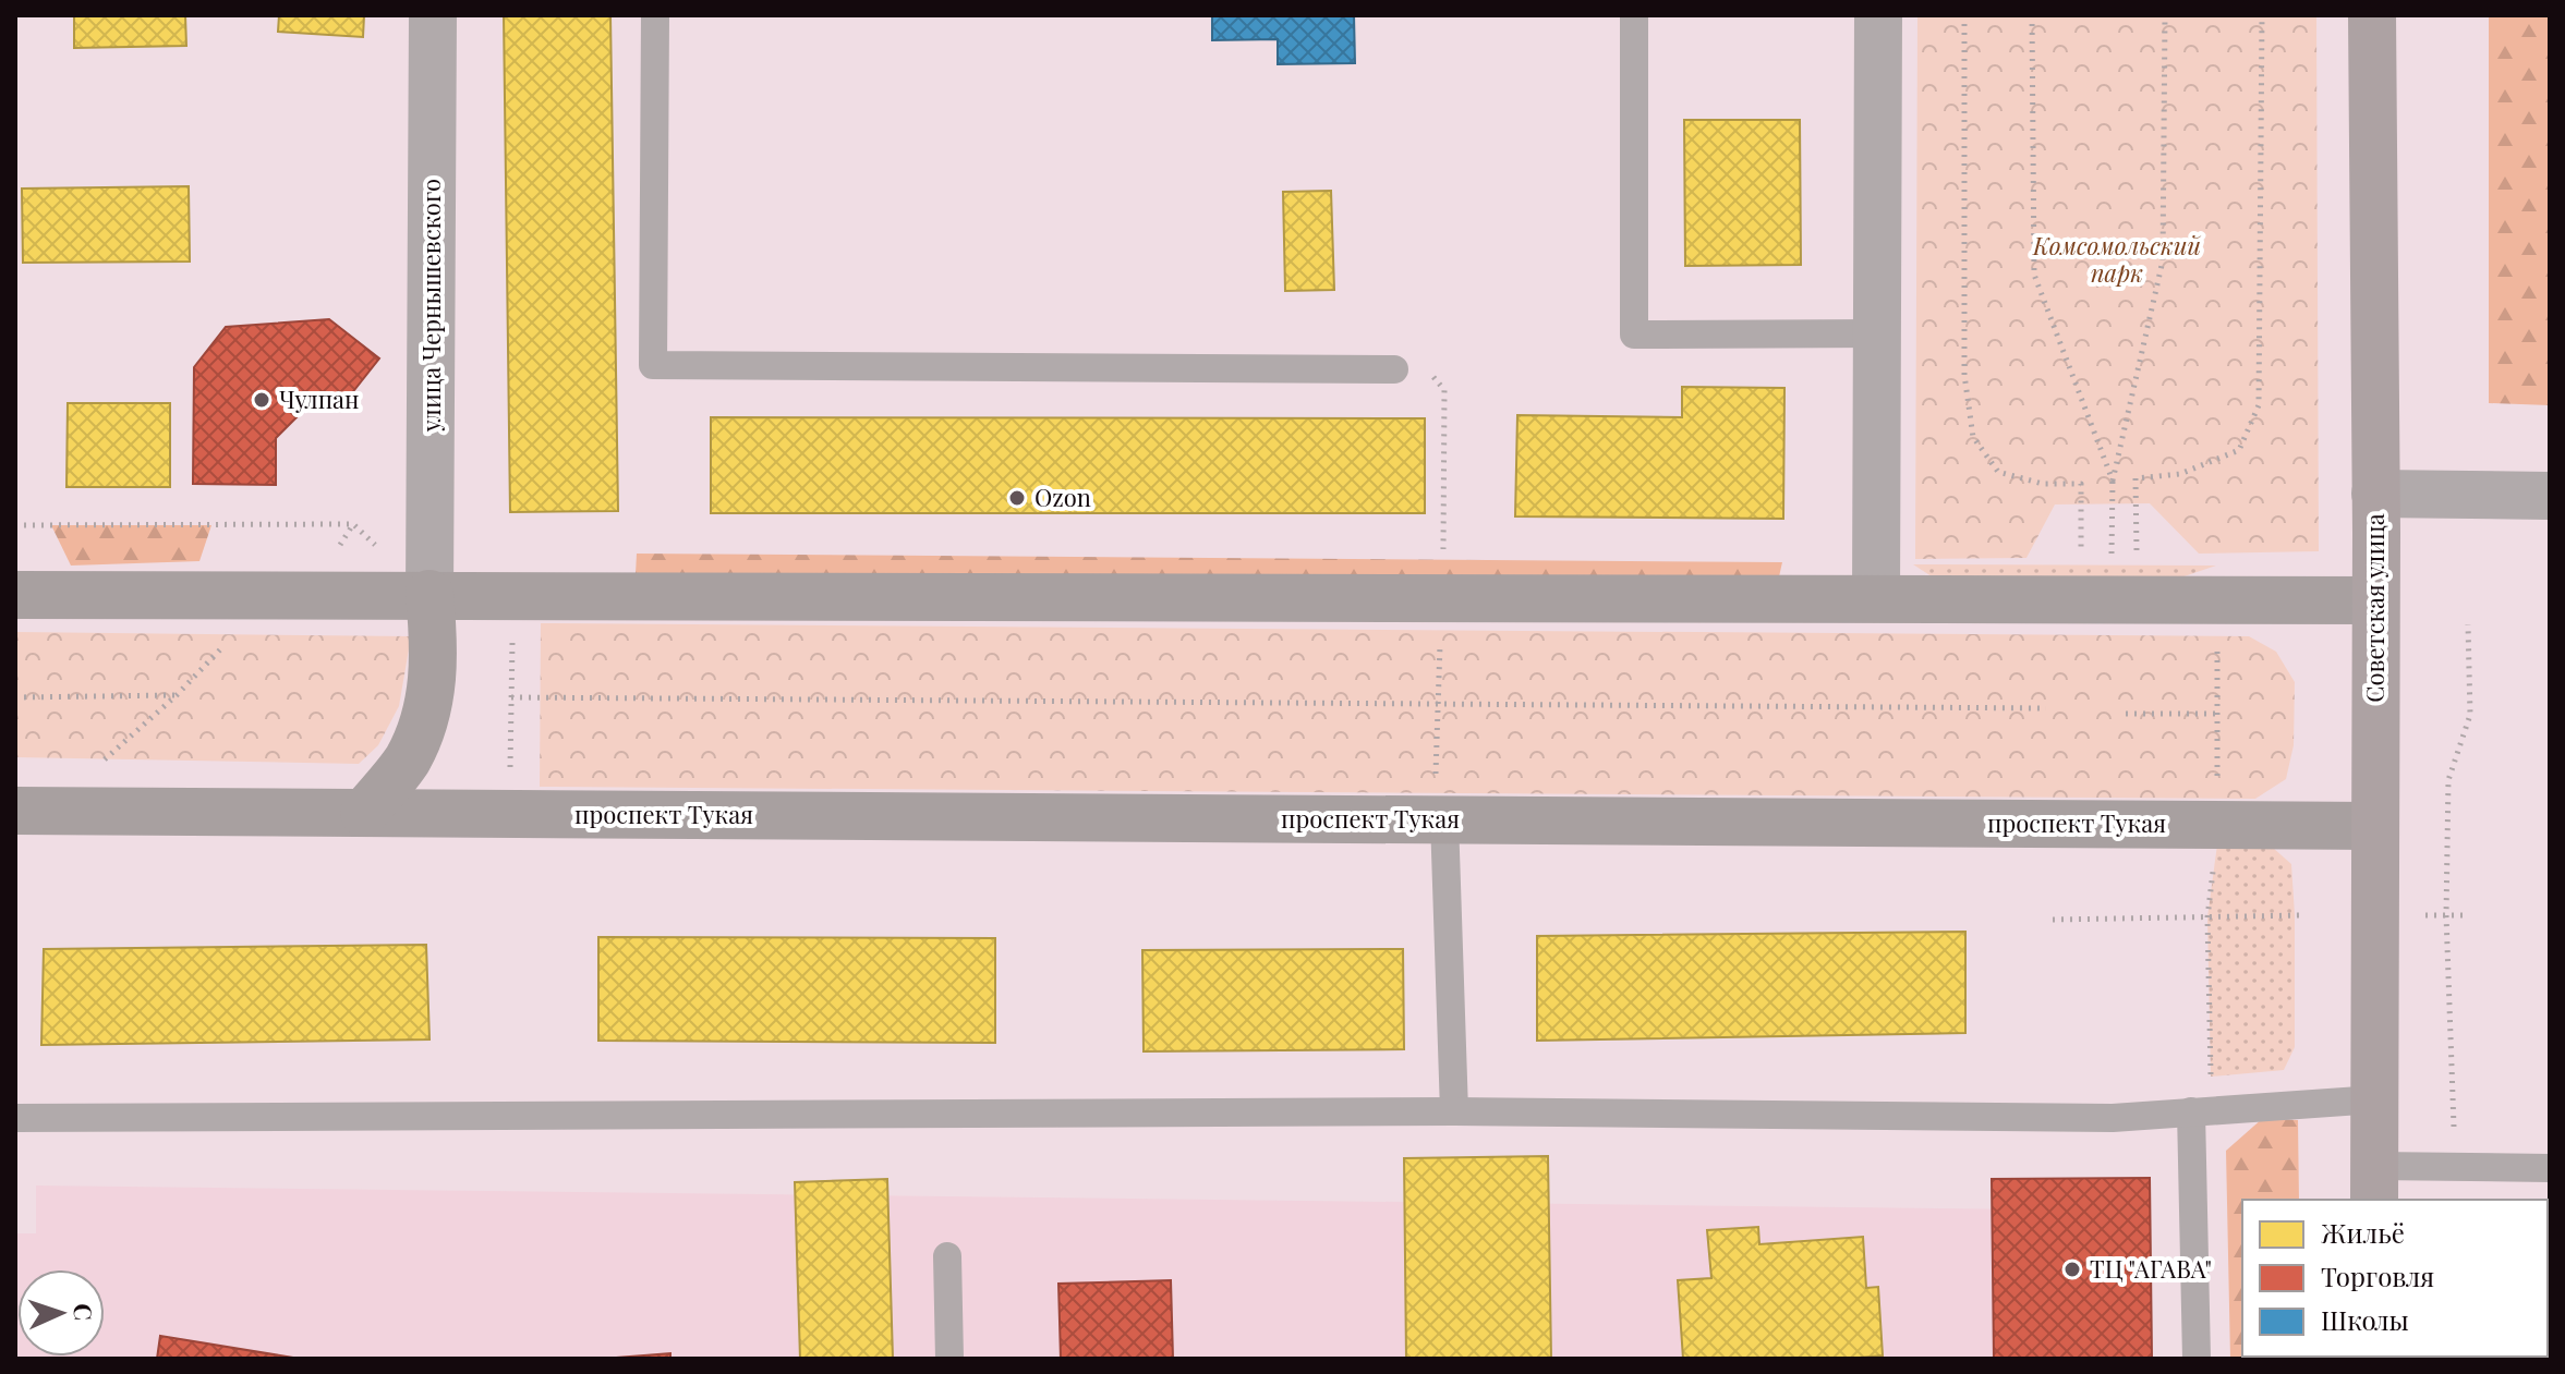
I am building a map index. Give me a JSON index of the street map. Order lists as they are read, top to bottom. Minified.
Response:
{"streets":{"main road":["Советская улица","проспект Тукая"],"street":["улица Чернышевского"]},"crossings":[["Советская улица","проспект Тукая"]],"parks":["Комсомольский парк"],"places":["Чулпан","Ozon","ТЦ \"АГАВА\""],"legend":["Жильё","Торговля","Школы"],"north":"right"}
